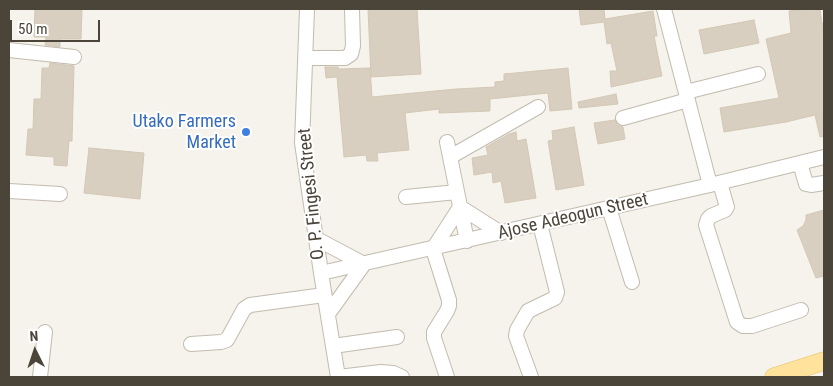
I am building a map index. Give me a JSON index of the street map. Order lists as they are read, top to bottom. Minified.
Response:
{"streets":{"street":["O. P. Fingesi Street","Ajose Adeogun Street"]},"crossings":[["O. P. Fingesi Street","Ajose Adeogun Street"]],"places":["Utako Farmers Market"],"scale_bar":"50 m","north":"top"}
